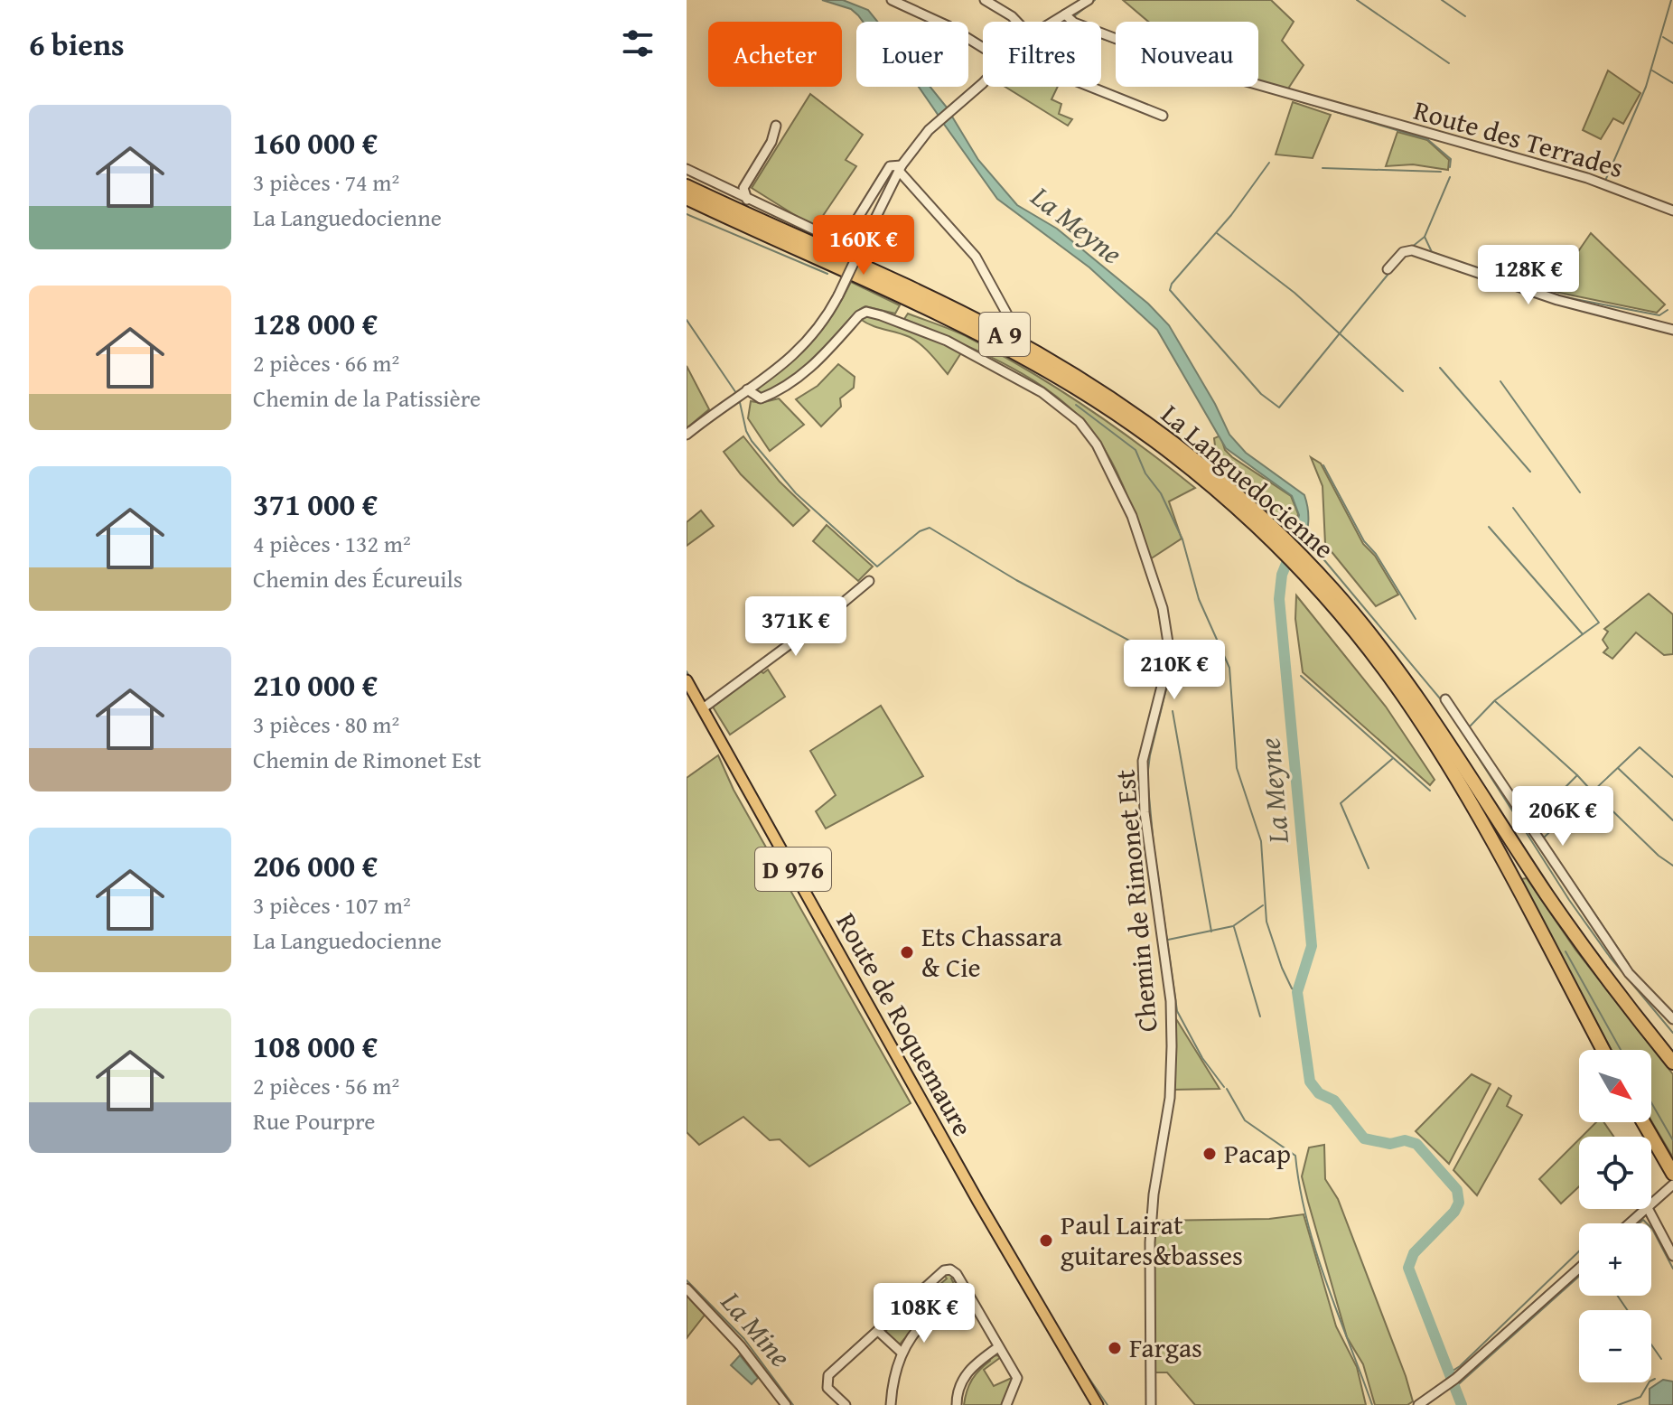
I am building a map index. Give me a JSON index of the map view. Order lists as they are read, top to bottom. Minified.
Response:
{"streets":{"highway":["A 9","La Languedocienne"],"main road":["D 976","Route de Roquemaure"],"street":["Route des Terrades","Chemin de Rimonet Est"]},"water":["La Meyne","La Mine"],"places":["Ets Chassara & Cie","Pacap","Paul Lairat guitares&basses","Fargas"],"north":"bottom right","page":{"heading":"6 biens","chip":["Acheter","Louer","Filtres","Nouveau"],"list":[{"name":"160 000 €","note":"3 pièces · 74 m² · La Languedocienne"},{"name":"128 000 €","note":"2 pièces · 66 m² · Chemin de la Patissière"},{"name":"371 000 €","note":"4 pièces · 132 m² · Chemin des Écureuils"},{"name":"210 000 €","note":"3 pièces · 80 m² · Chemin de Rimonet Est"},{"name":"206 000 €","note":"3 pièces · 107 m² · La Languedocienne"},{"name":"108 000 €","note":"2 pièces · 56 m² · Rue Pourpre"}],"price":["160K €","128K €","371K €","210K €","206K €","108K €"],"map_buttons":["+","−"]}}
